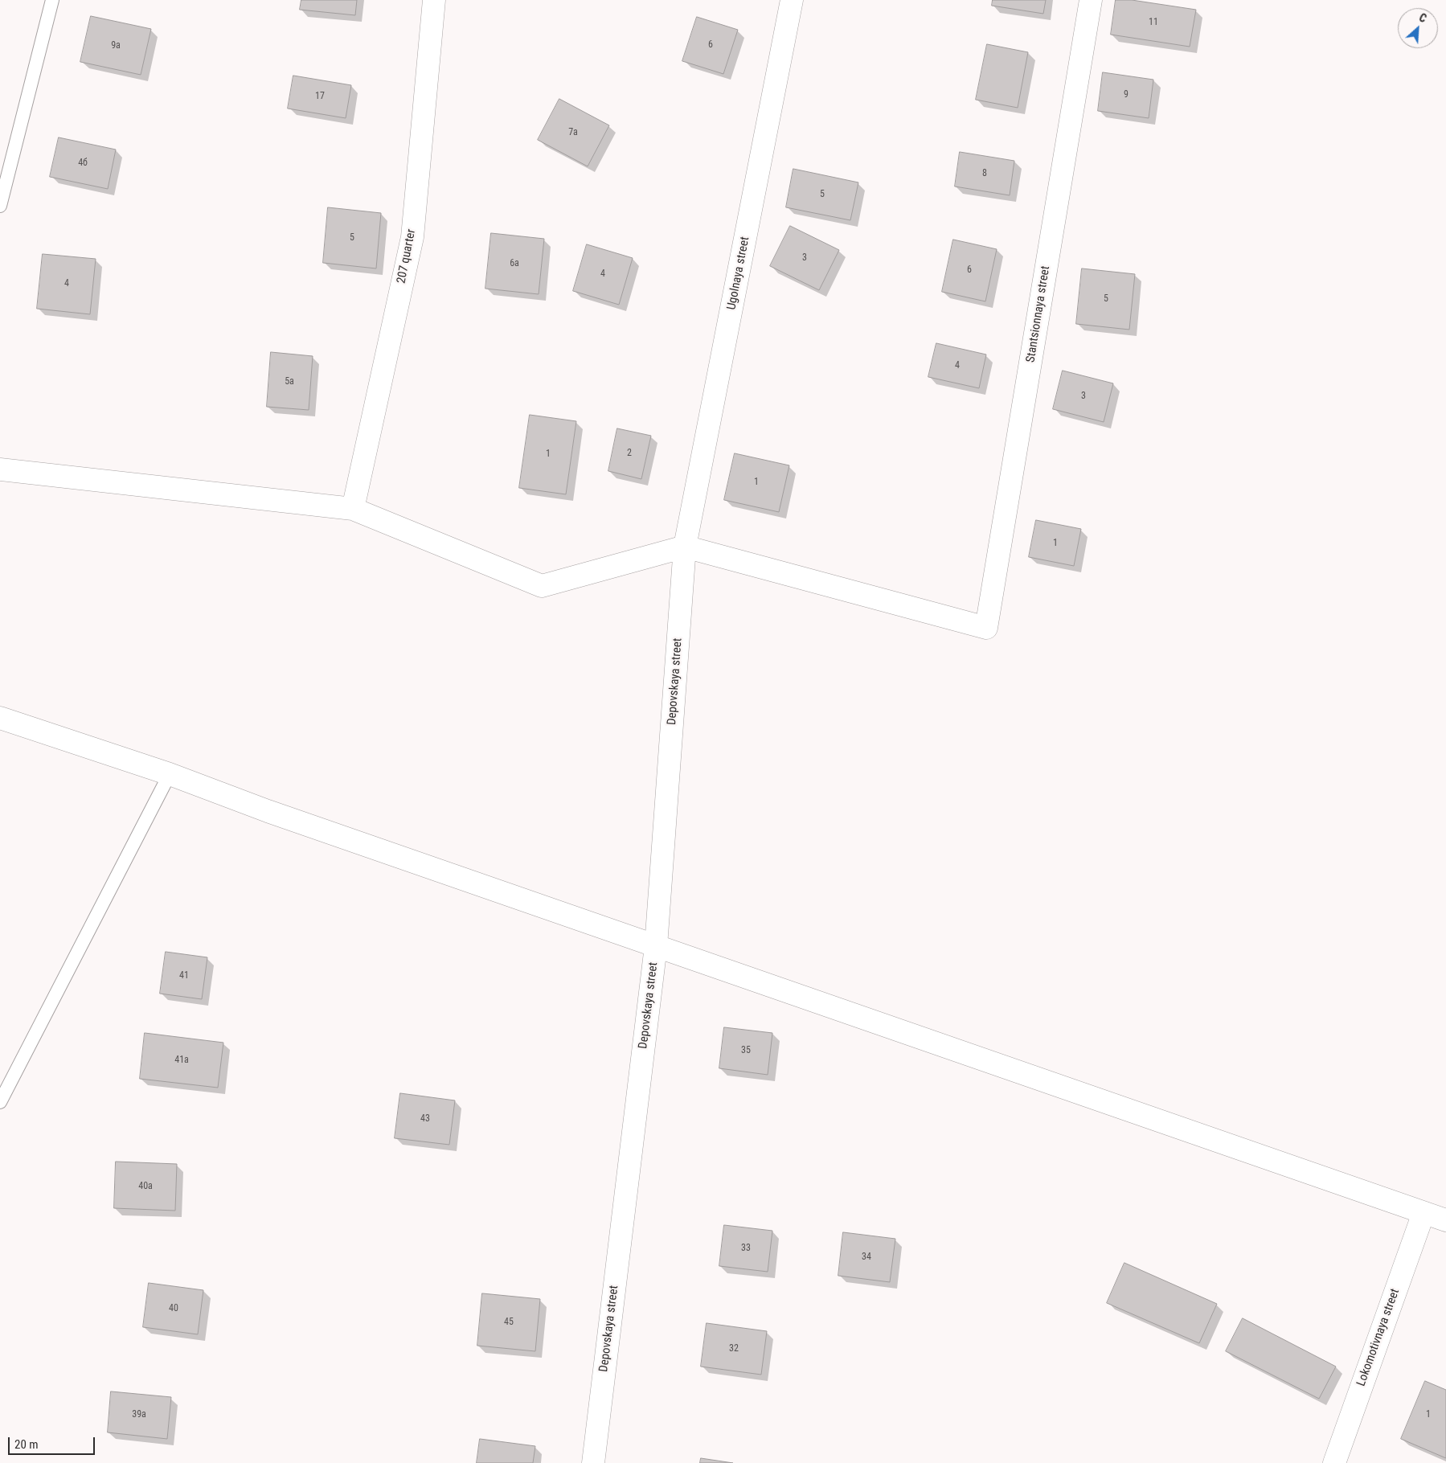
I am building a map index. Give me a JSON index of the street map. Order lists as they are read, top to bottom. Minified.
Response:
{"streets":{"street":["207 quarter","Ugolnaya street","Stantsionnaya street","Depovskaya street","Lokomotivnaya street"]},"crossings":[["Ugolnaya street","Stantsionnaya street"],["Ugolnaya street","Depovskaya street"],["Stantsionnaya street","Depovskaya street"]],"house_numbers":["11","6","9а","9","17","7а","4б","8","5","5","3","6а","6","4","4","5","4","5а","3","2","1","1","1","41","35","41а","43","40а","33","34","40","45","32","39а","1"],"scale_bar":"20 m","north":"top right"}
